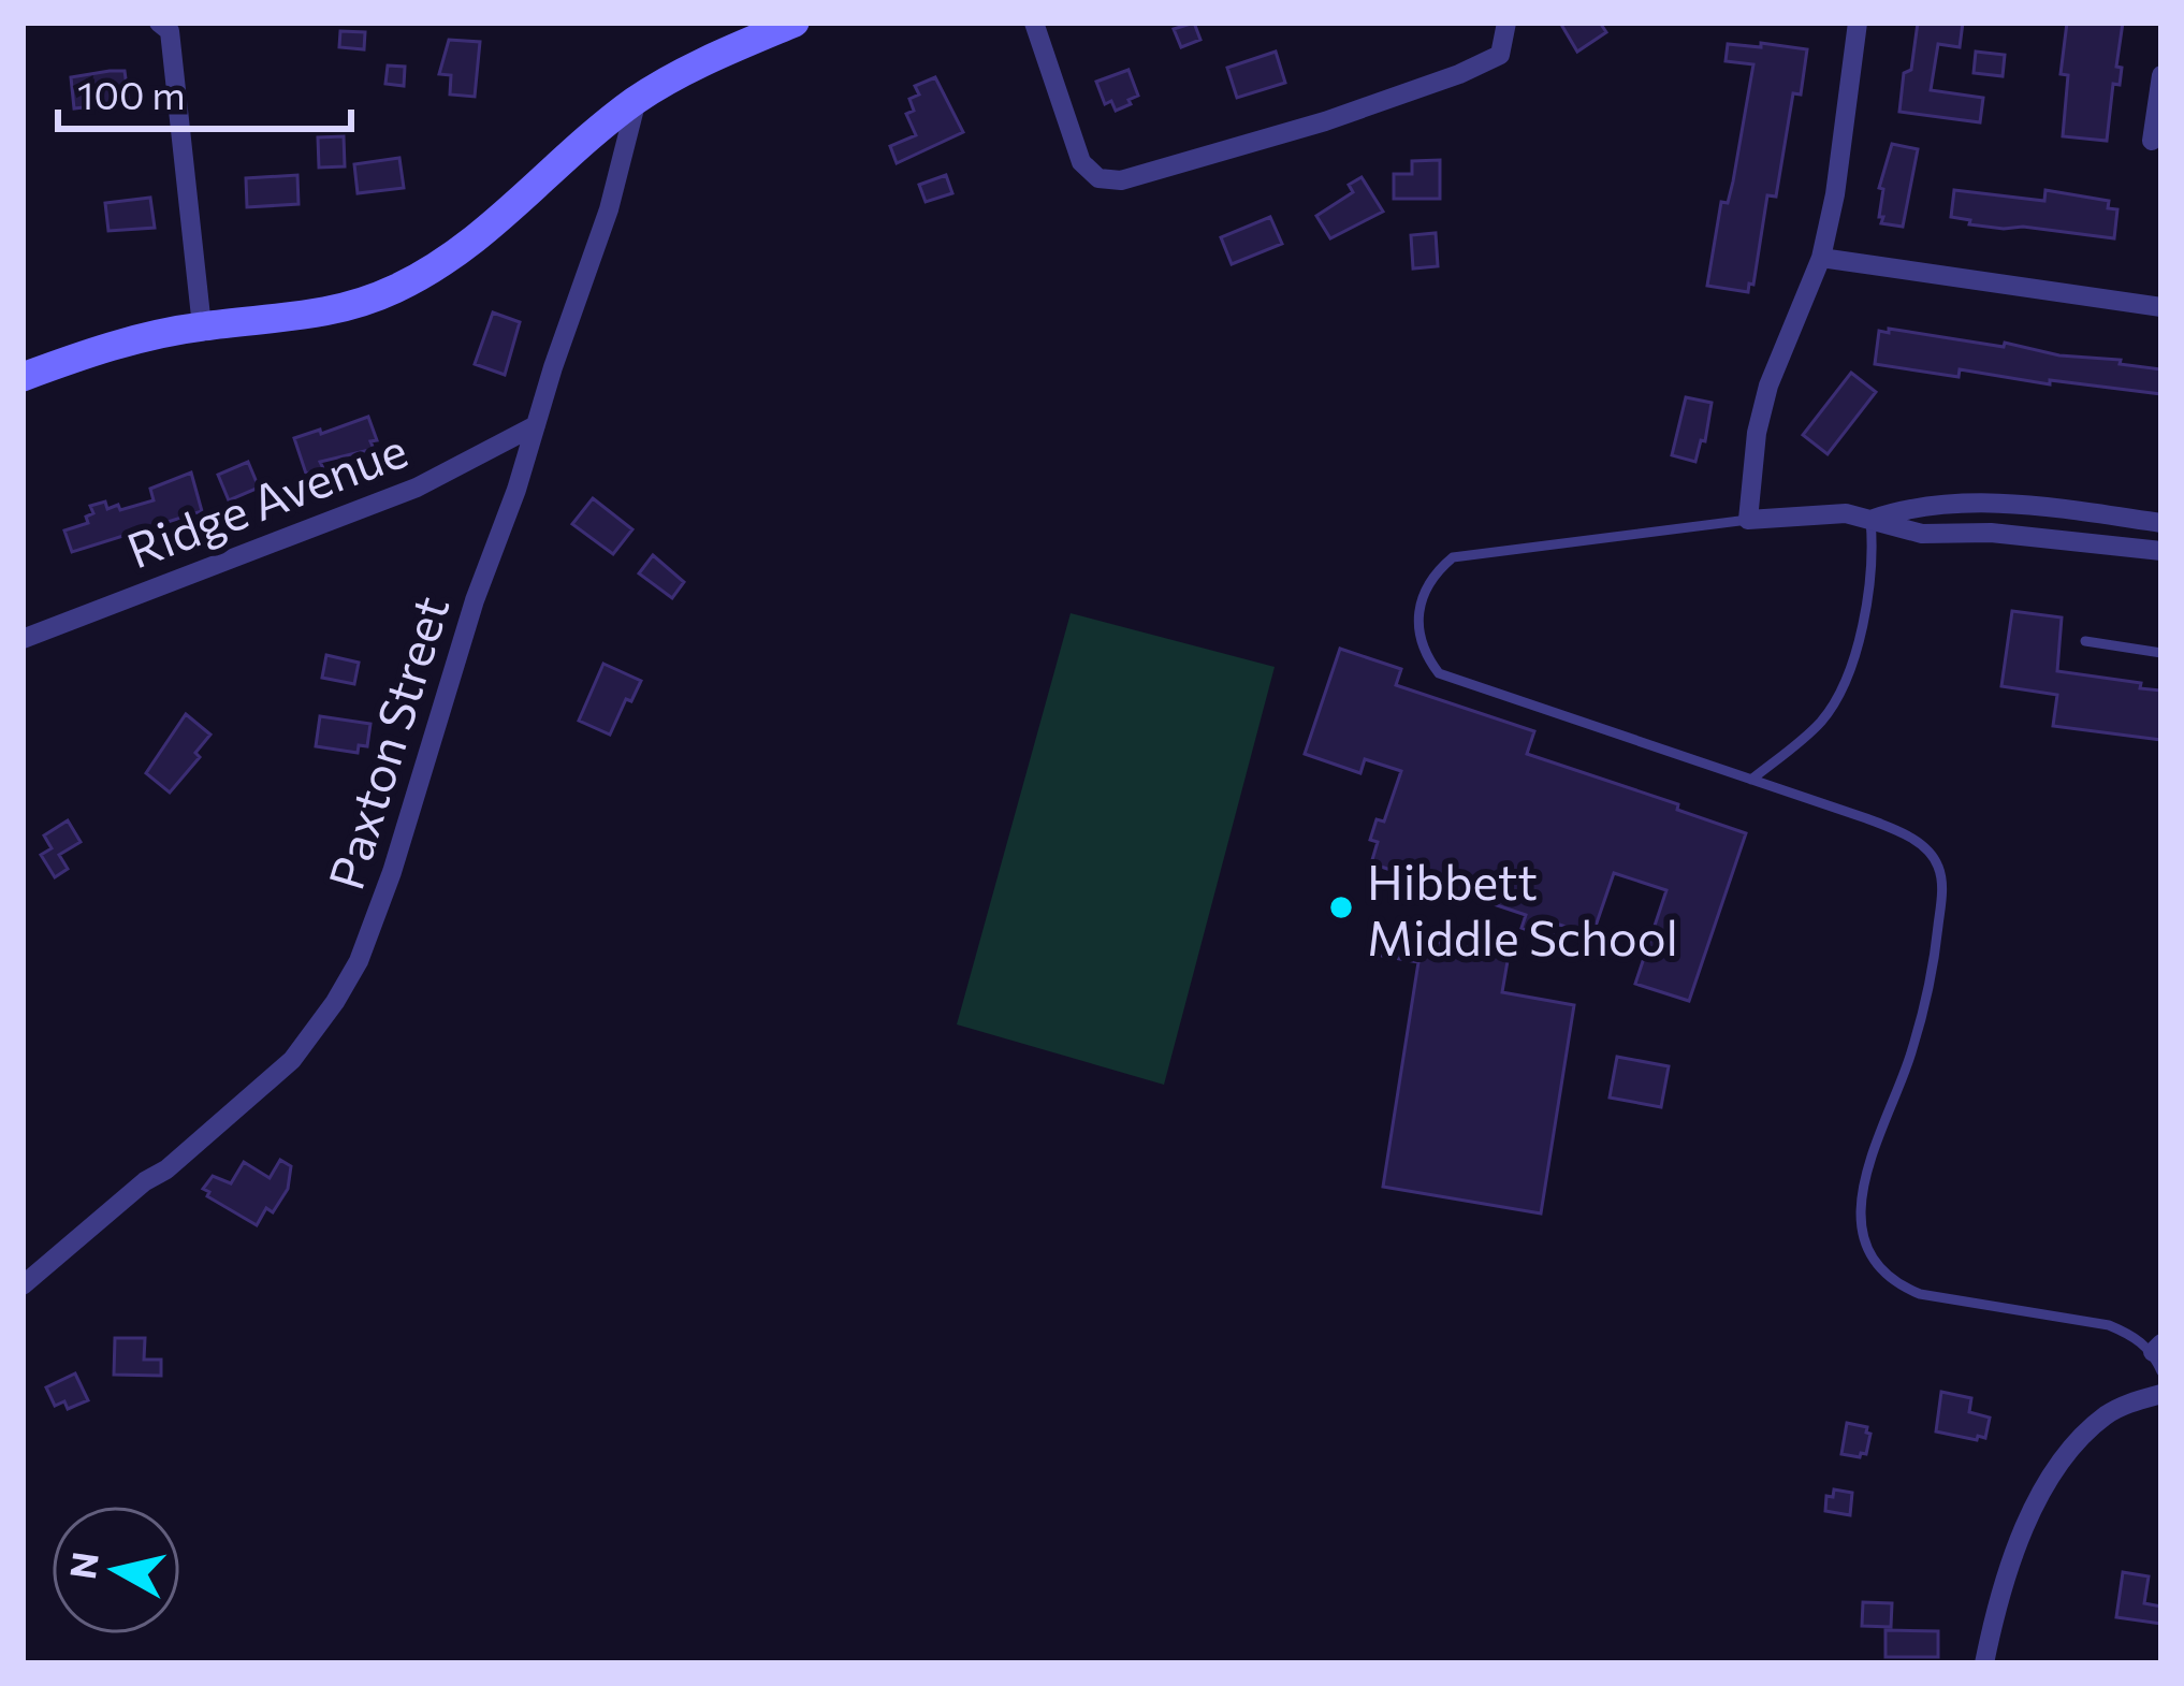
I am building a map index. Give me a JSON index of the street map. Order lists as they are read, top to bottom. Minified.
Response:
{"streets":{"street":["Ridge Avenue","Paxton Street"]},"crossings":[["Ridge Avenue","Paxton Street"]],"places":["Hibbett Middle School"],"scale_bar":"100 m","north":"left"}
